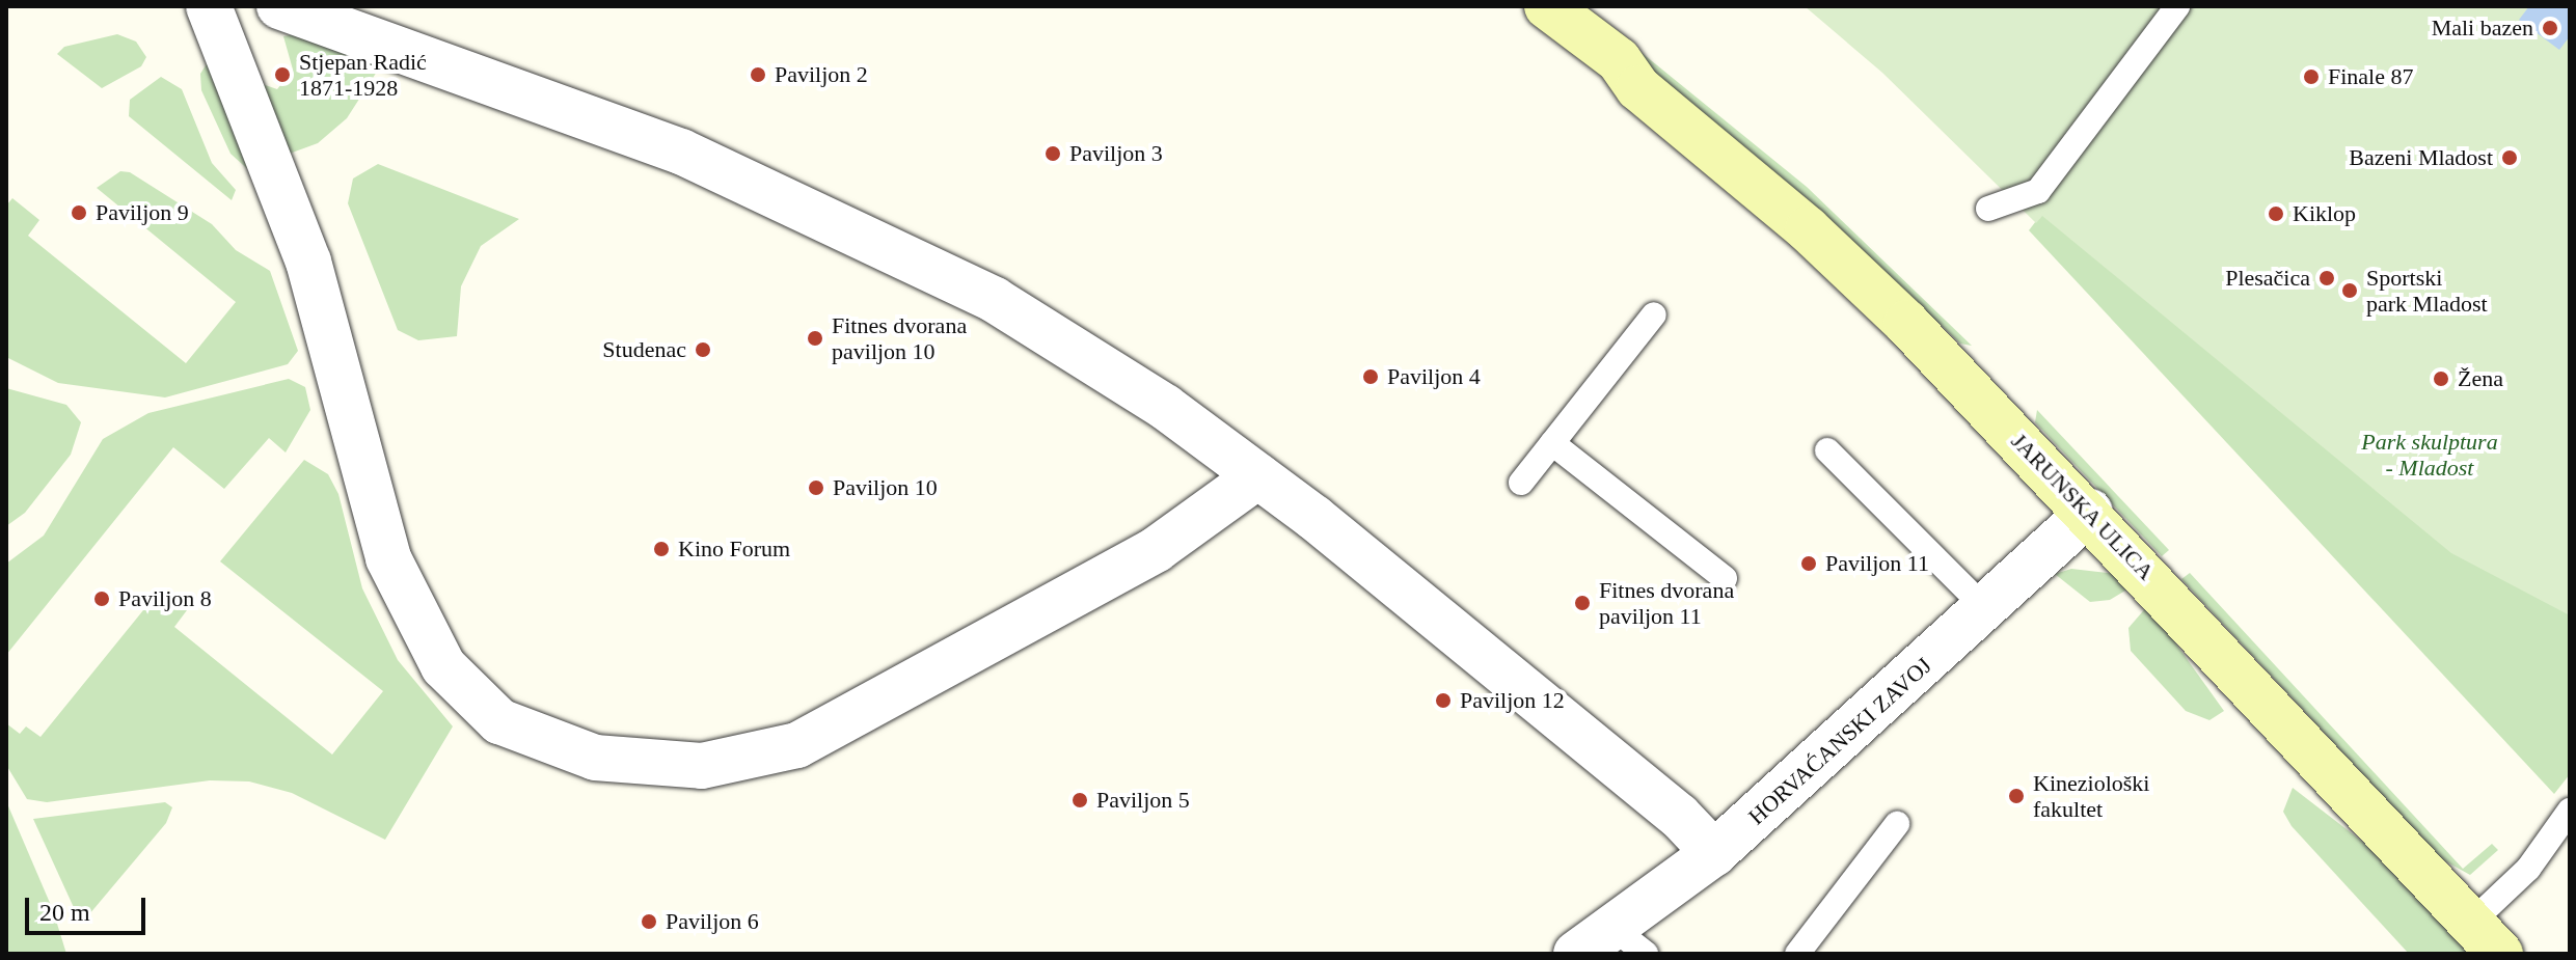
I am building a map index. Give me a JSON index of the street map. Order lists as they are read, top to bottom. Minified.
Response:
{"streets":{"street":["JARUNSKA ULICA","HORVAĆANSKI ZAVOJ"]},"crossings":[["JARUNSKA ULICA","HORVAĆANSKI ZAVOJ"]],"parks":["Park skulptura - Mladost"],"places":["Mali bazen","Stjepan Radić 1871-1928","Paviljon 2","Finale 87","Paviljon 3","Bazeni Mladost","Paviljon 9","Kiklop","Plesačica","Sportski park Mladost","Fitnes dvorana paviljon 10","Studenac","Paviljon 4","Žena","Paviljon 10","Kino Forum","Paviljon 11","Paviljon 8","Fitnes dvorana paviljon 11","Paviljon 12","Kineziološki fakultet","Paviljon 5","Paviljon 6"],"scale_bar":"20 m"}
